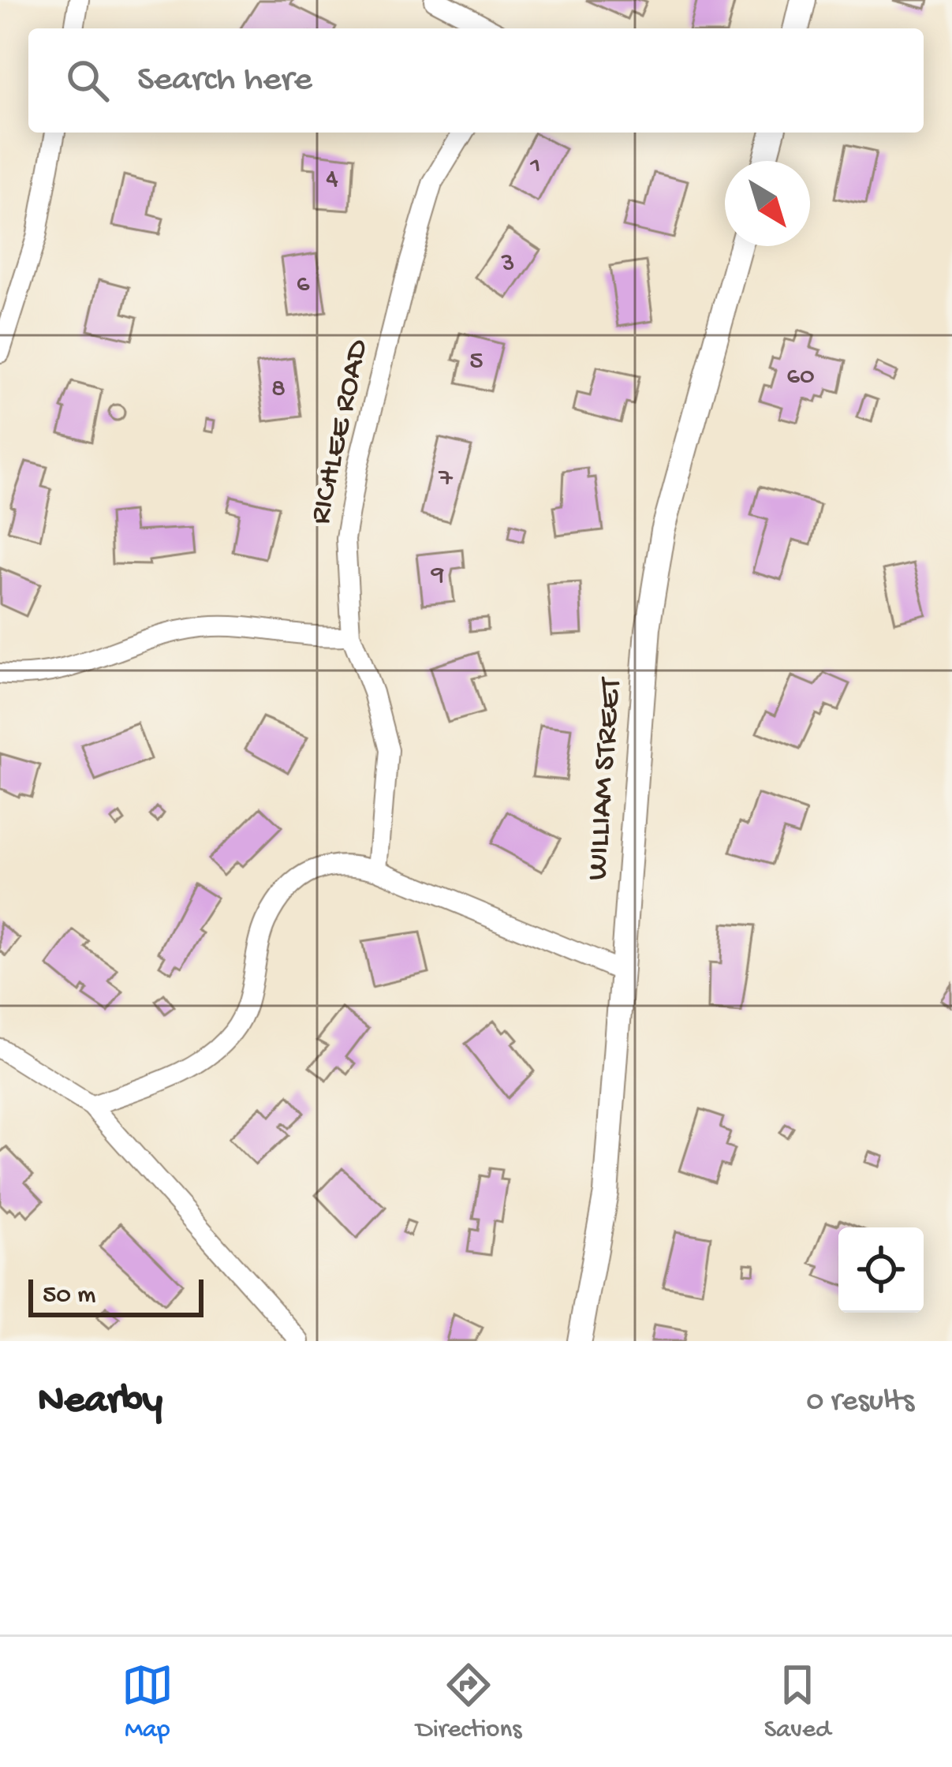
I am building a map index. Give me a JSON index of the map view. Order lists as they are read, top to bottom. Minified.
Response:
{"streets":{"street":["RICHLEE ROAD","WILLIAM STREET"]},"house_numbers":["1","4","3","6","5","60","8","7","9"],"scale_bar":"50 m","north":"bottom right","page":{"search":"Search here","scale":"50 m","heading":["Nearby","0 results"],"nav":["Map","Directions","Saved"]}}
